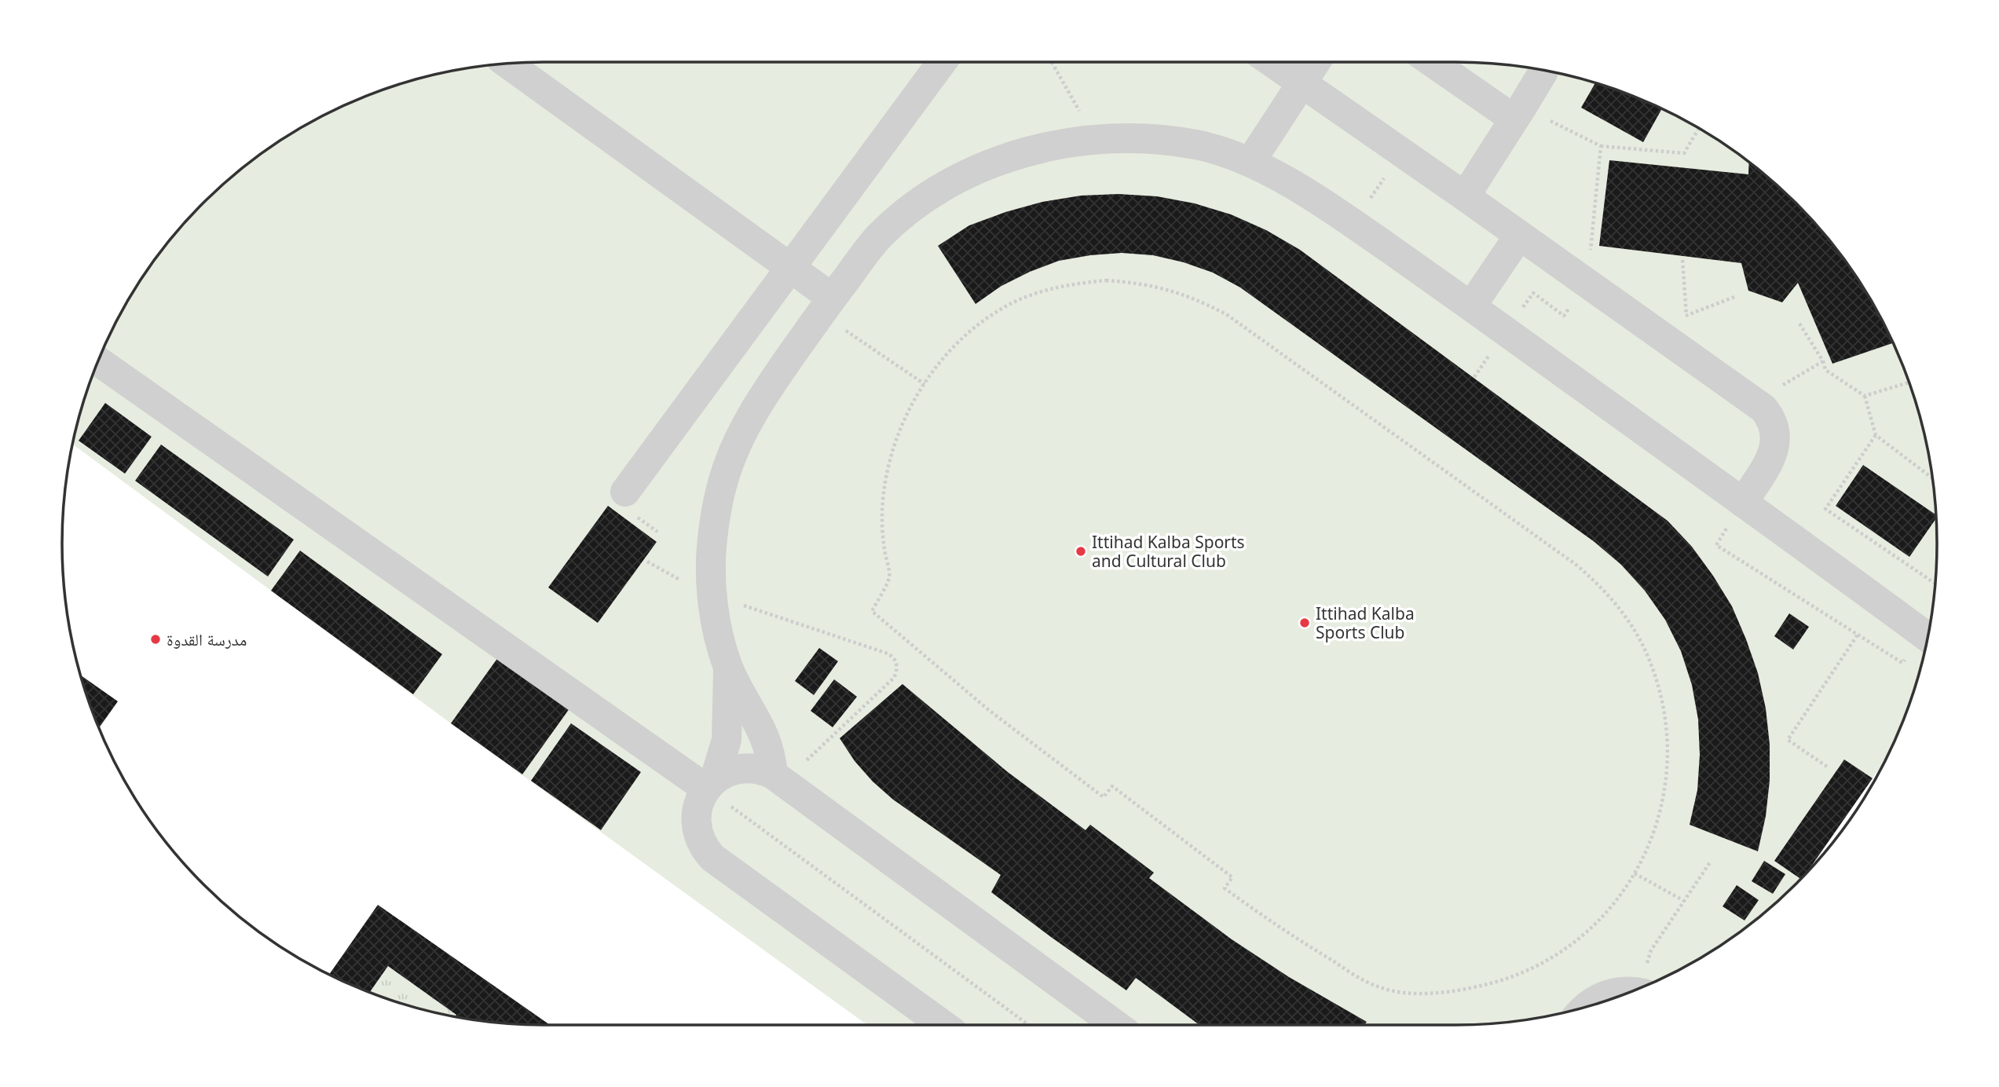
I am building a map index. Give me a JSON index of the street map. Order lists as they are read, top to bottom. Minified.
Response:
{"places":["Ittihad Kalba Sports and Cultural Club","Ittihad Kalba Sports Club","مدرسة القدوة"]}
